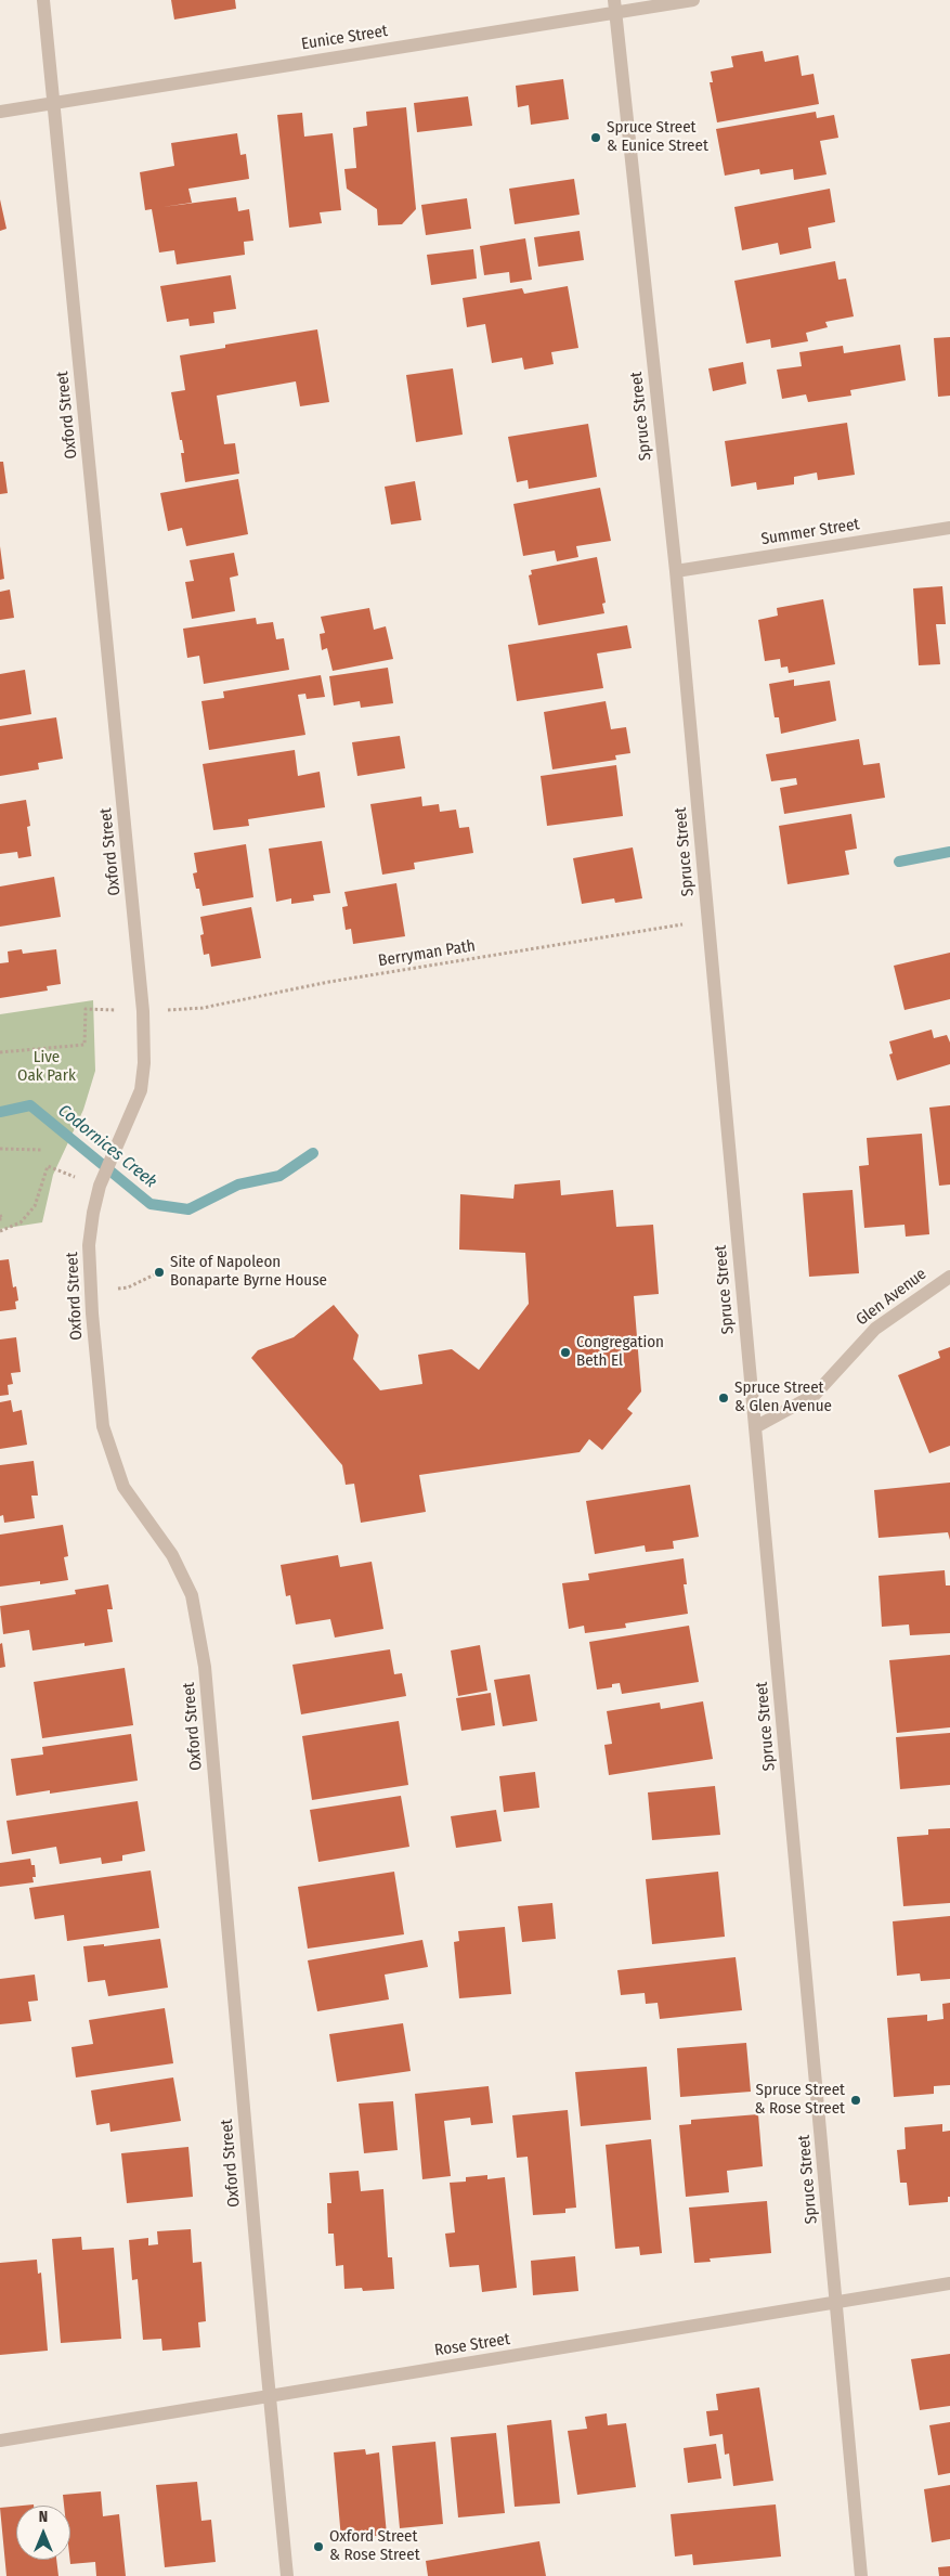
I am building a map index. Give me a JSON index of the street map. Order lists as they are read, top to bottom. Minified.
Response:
{"streets":{"street":["Eunice Street","Oxford Street","Spruce Street","Summer Street","Glen Avenue","Rose Street"],"path":["Berryman Path"]},"crossings":[["Eunice Street","Oxford Street"],["Eunice Street","Spruce Street"],["Oxford Street","Rose Street"],["Spruce Street","Summer Street"],["Spruce Street","Glen Avenue"],["Spruce Street","Rose Street"]],"water":["Codornices Creek"],"parks":["Live Oak Park"],"places":["Spruce Street & Eunice Street","Site of Napoleon Bonaparte Byrne House","Congregation Beth El","Spruce Street & Glen Avenue","Spruce Street & Rose Street","Oxford Street & Rose Street"],"north":"top"}
